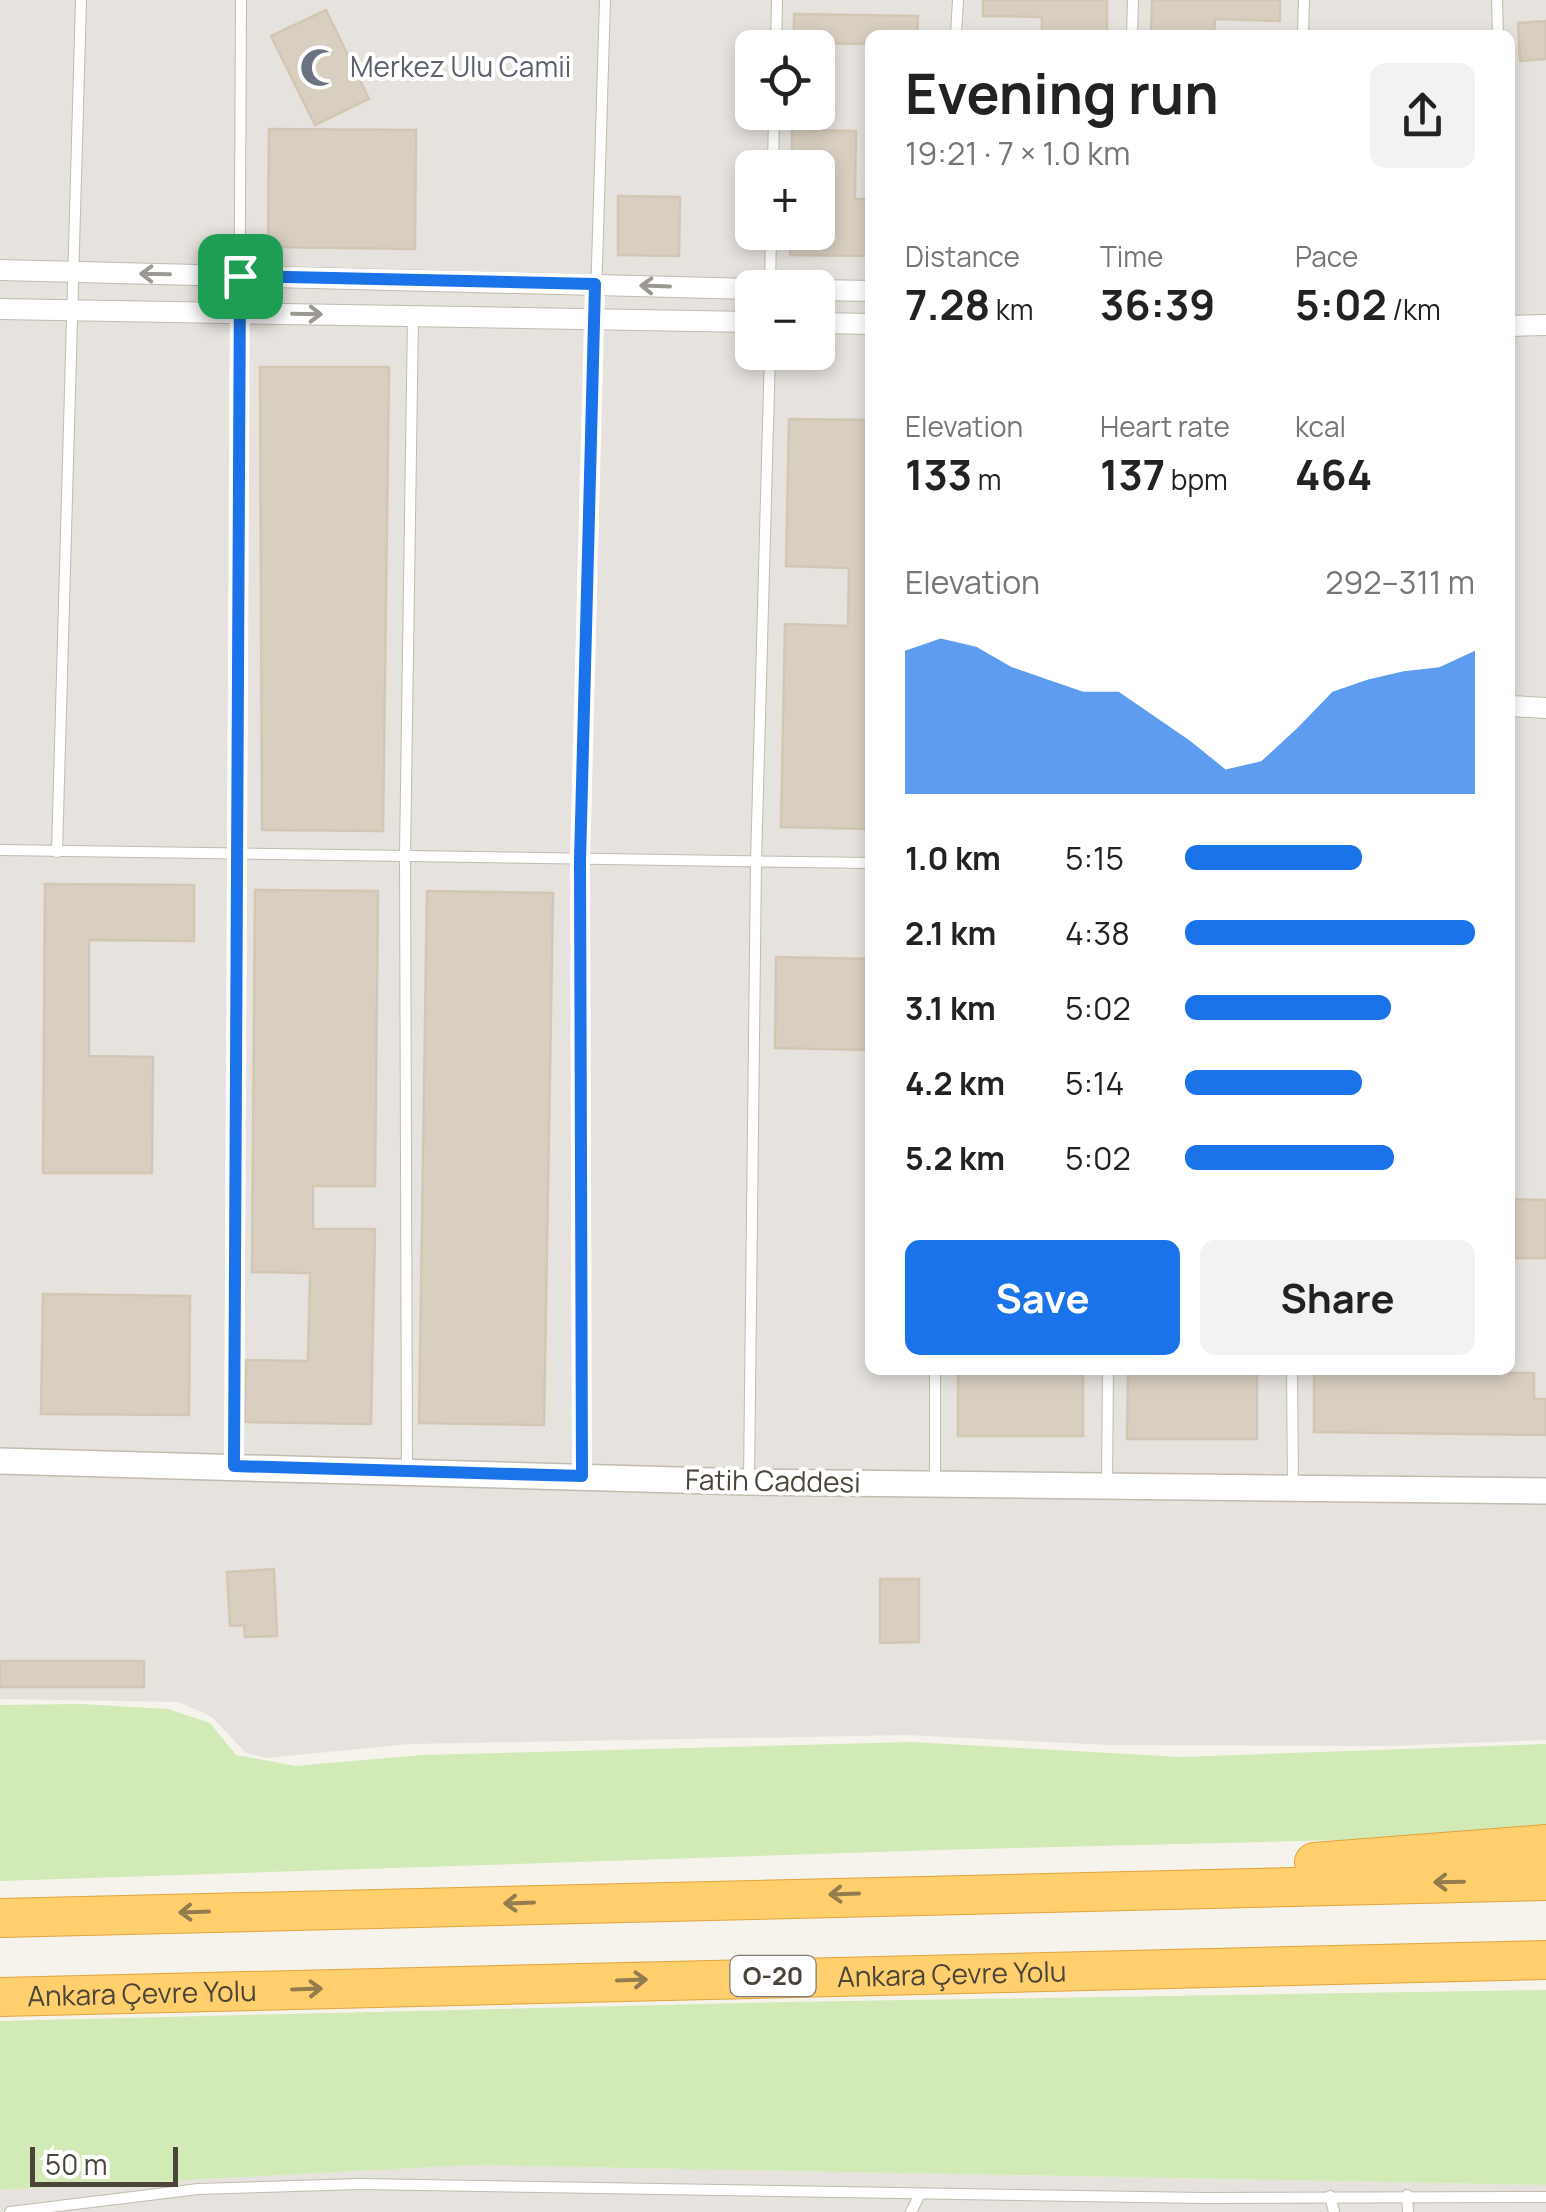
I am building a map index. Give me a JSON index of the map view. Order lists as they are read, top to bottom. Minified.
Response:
{"streets":{"highway":["Ankara Çevre Yolu","O-20"],"street":["Fatih Caddesi"]},"places":{"mosque":["Merkez Ulu Camii"]},"scale_bar":"50 m","page":{"map_buttons":["+","−"],"heading":["Evening run","19:21 · 7 × 1.0 km"],"stats":[["Distance","7.28 km"],["Time","36:39"],["Pace","5:02 /km"],["Elevation","133 m"],["Heart rate","137 bpm"],["kcal","464"]],"chart":["Elevation","292–311 m"],"list":[{"name":"1.0 km","note":"5:15"},{"name":"2.1 km","note":"4:38"},{"name":"3.1 km","note":"5:02"},{"name":"4.2 km","note":"5:14"},{"name":"5.2 km","note":"5:02"}],"buttons":["Save","Share"],"scale":"50 m"}}
